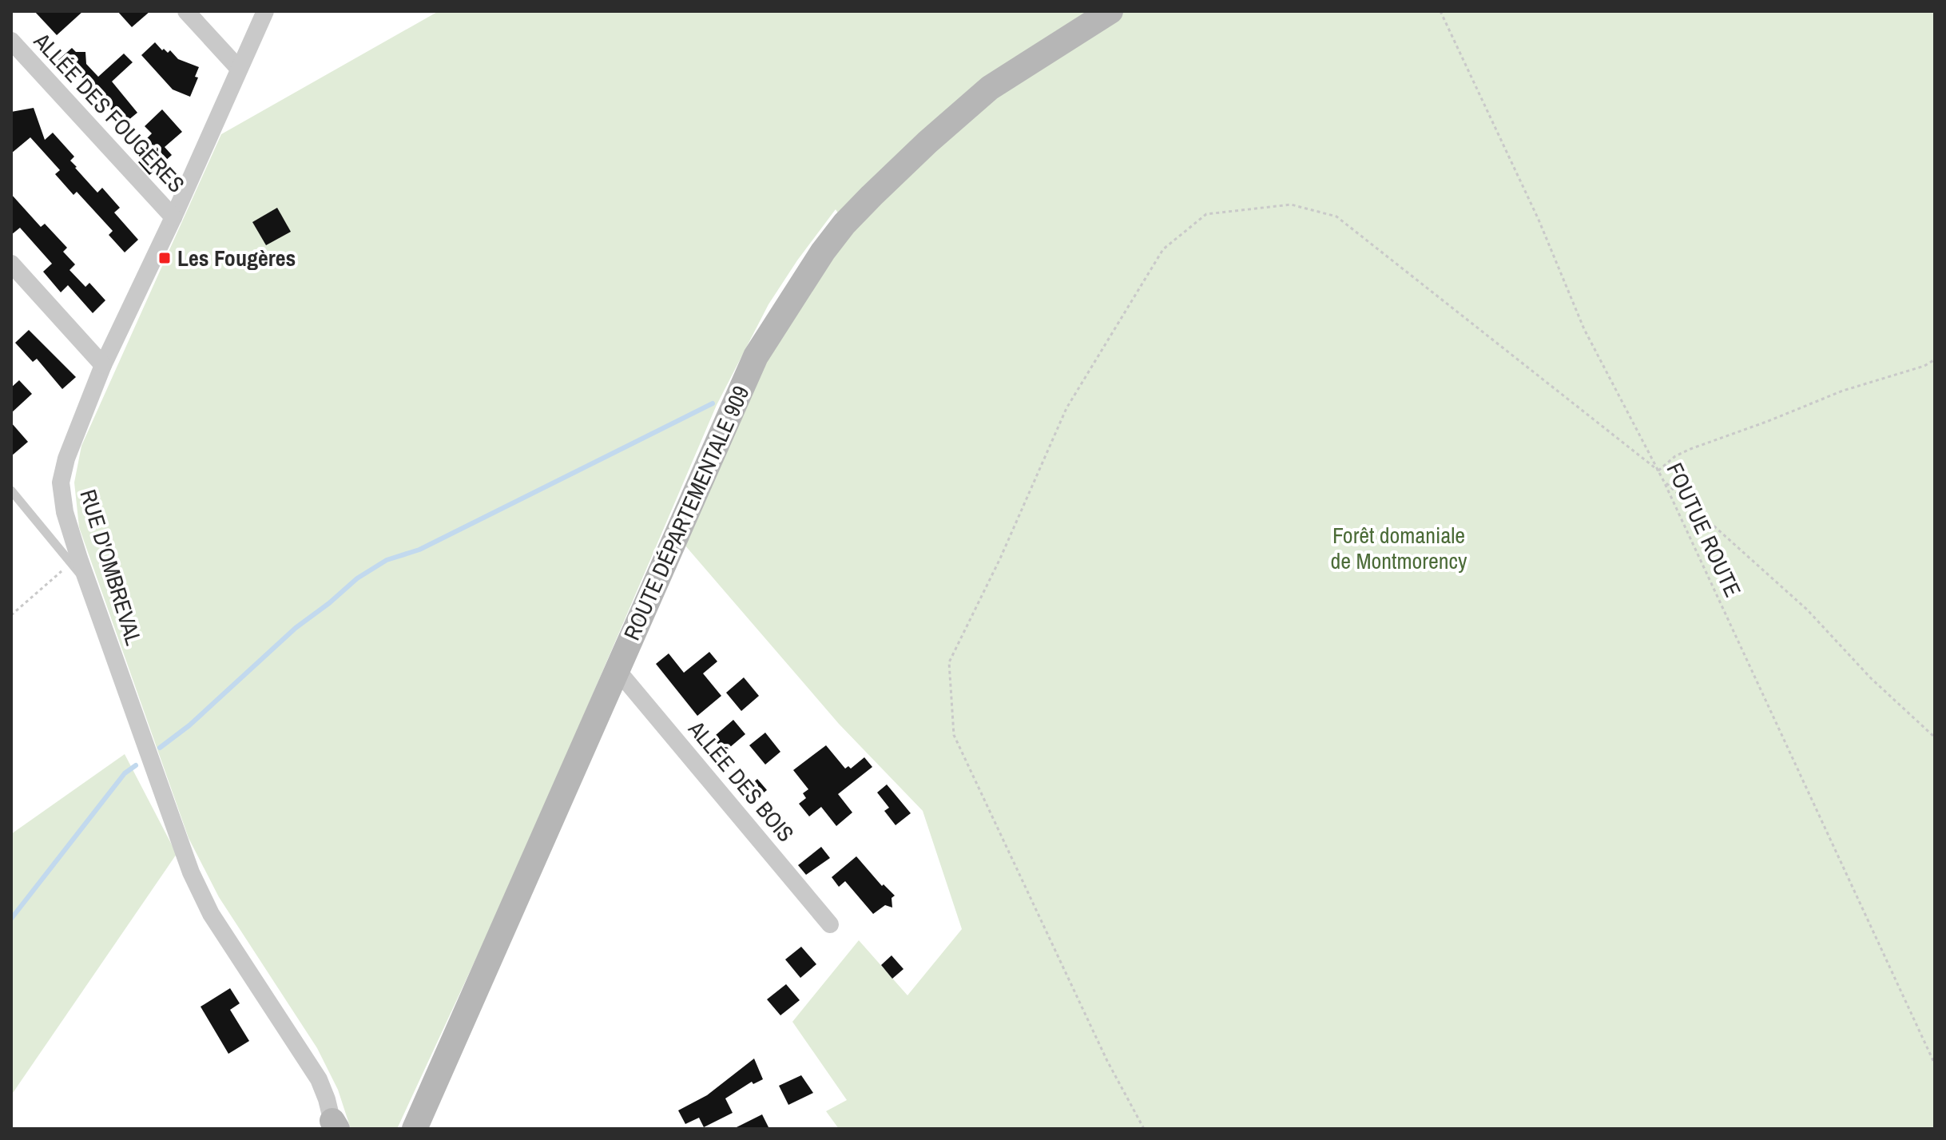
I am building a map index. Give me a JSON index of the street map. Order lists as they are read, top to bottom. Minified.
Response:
{"streets":{"main road":["ROUTE DÉPARTEMENTALE 909"],"street":["ALLÉE DES FOUGÈRES","RUE D'OMBREVAL","ALLÉE DES BOIS"],"path":["FOUTUE ROUTE"]},"crossings":[["ALLÉE DES FOUGÈRES","RUE D'OMBREVAL"],["ROUTE DÉPARTEMENTALE 909","ALLÉE DES BOIS"]],"parks":["Forêt domaniale de Montmorency"],"places":{"transit":["Les Fougères"]}}
